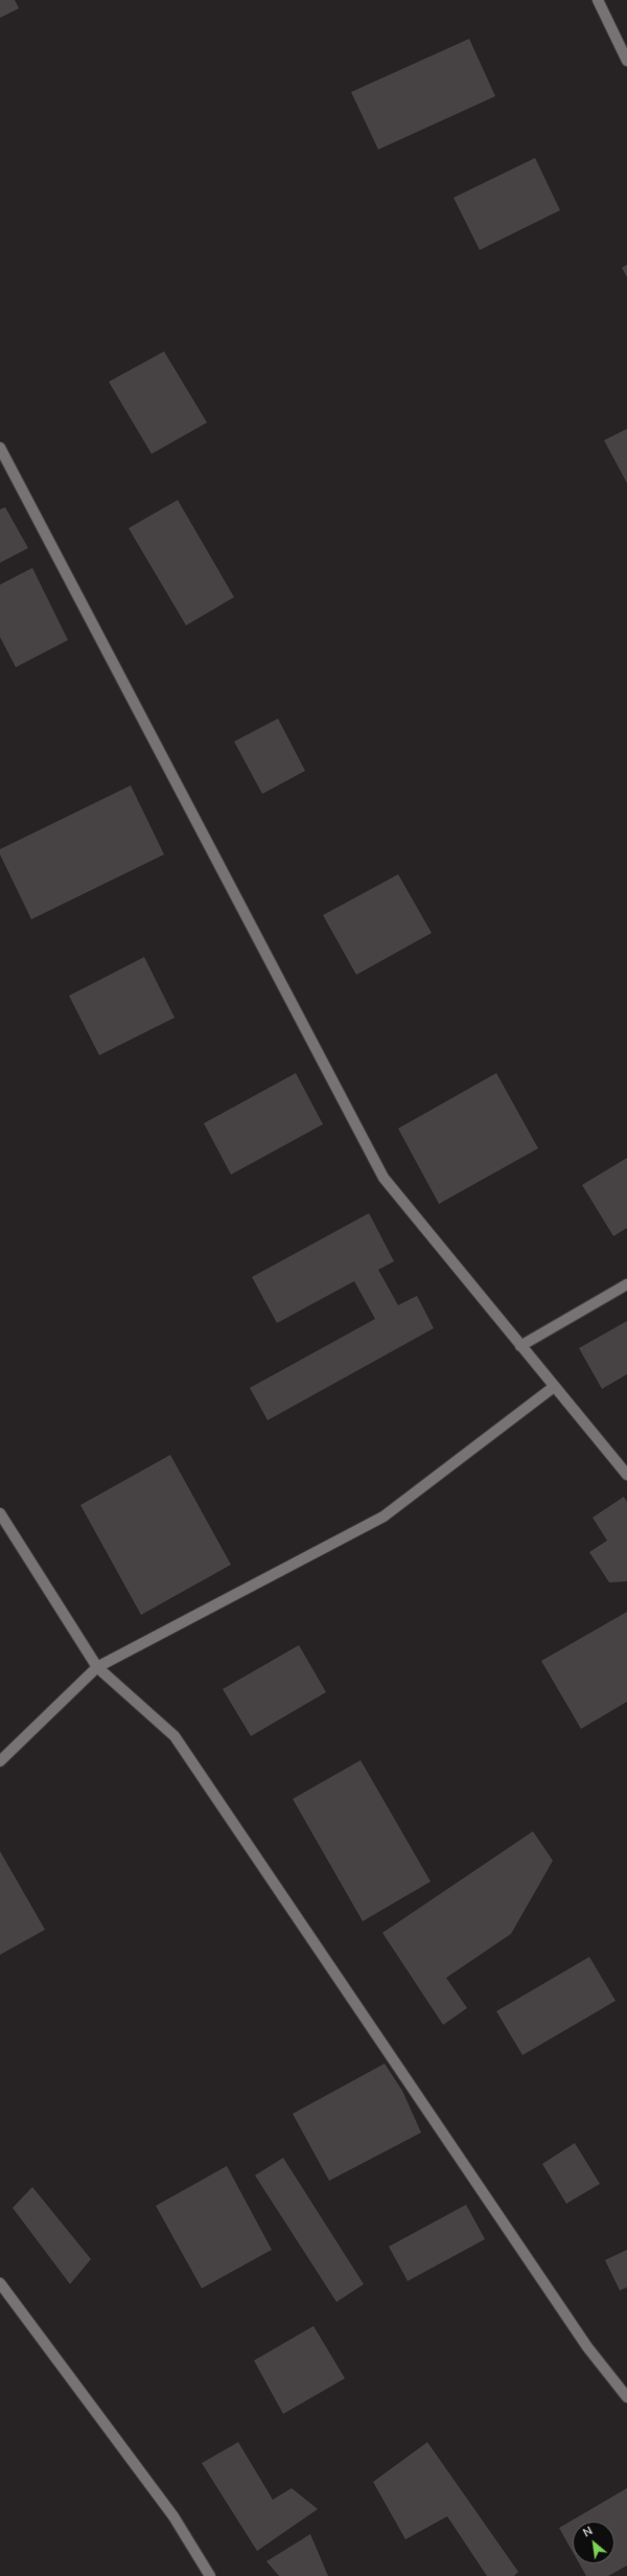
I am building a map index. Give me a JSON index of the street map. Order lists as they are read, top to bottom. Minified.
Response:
{"north":"top left"}
